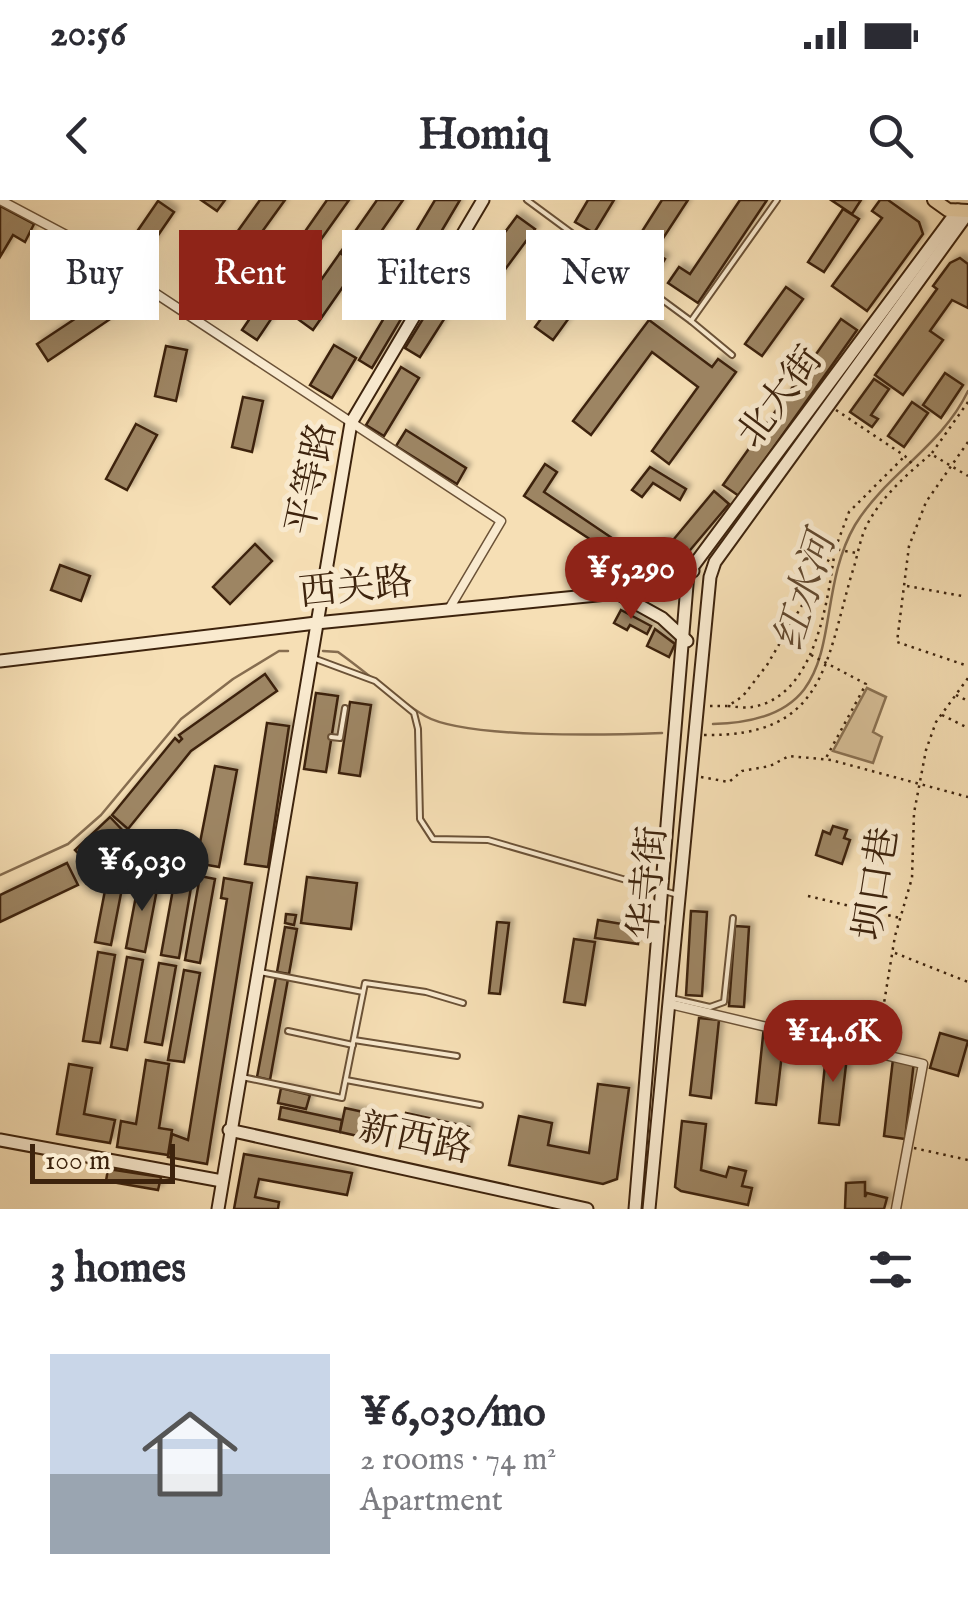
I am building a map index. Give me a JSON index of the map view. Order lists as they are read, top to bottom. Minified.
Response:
{"streets":{"main road":["北大街","平等路","西关路","华寺街","新西路"],"path":["坝口巷"]},"crossings":[["北大街","西关路"],["北大街","华寺街"],["平等路","西关路"],["平等路","新西路"],["西关路","华寺街"]],"water":["红水河"],"scale_bar":"100 m","page":{"status":"20:56","header":"Homiq","chip":["Buy","Rent","Filters","New"],"price":["¥5,290","¥6,030","¥14.6K"],"scale":"100 m","heading":"3 homes","list":[{"name":"¥6,030/mo","note":"2 rooms · 74 m² · Apartment"}]}}
